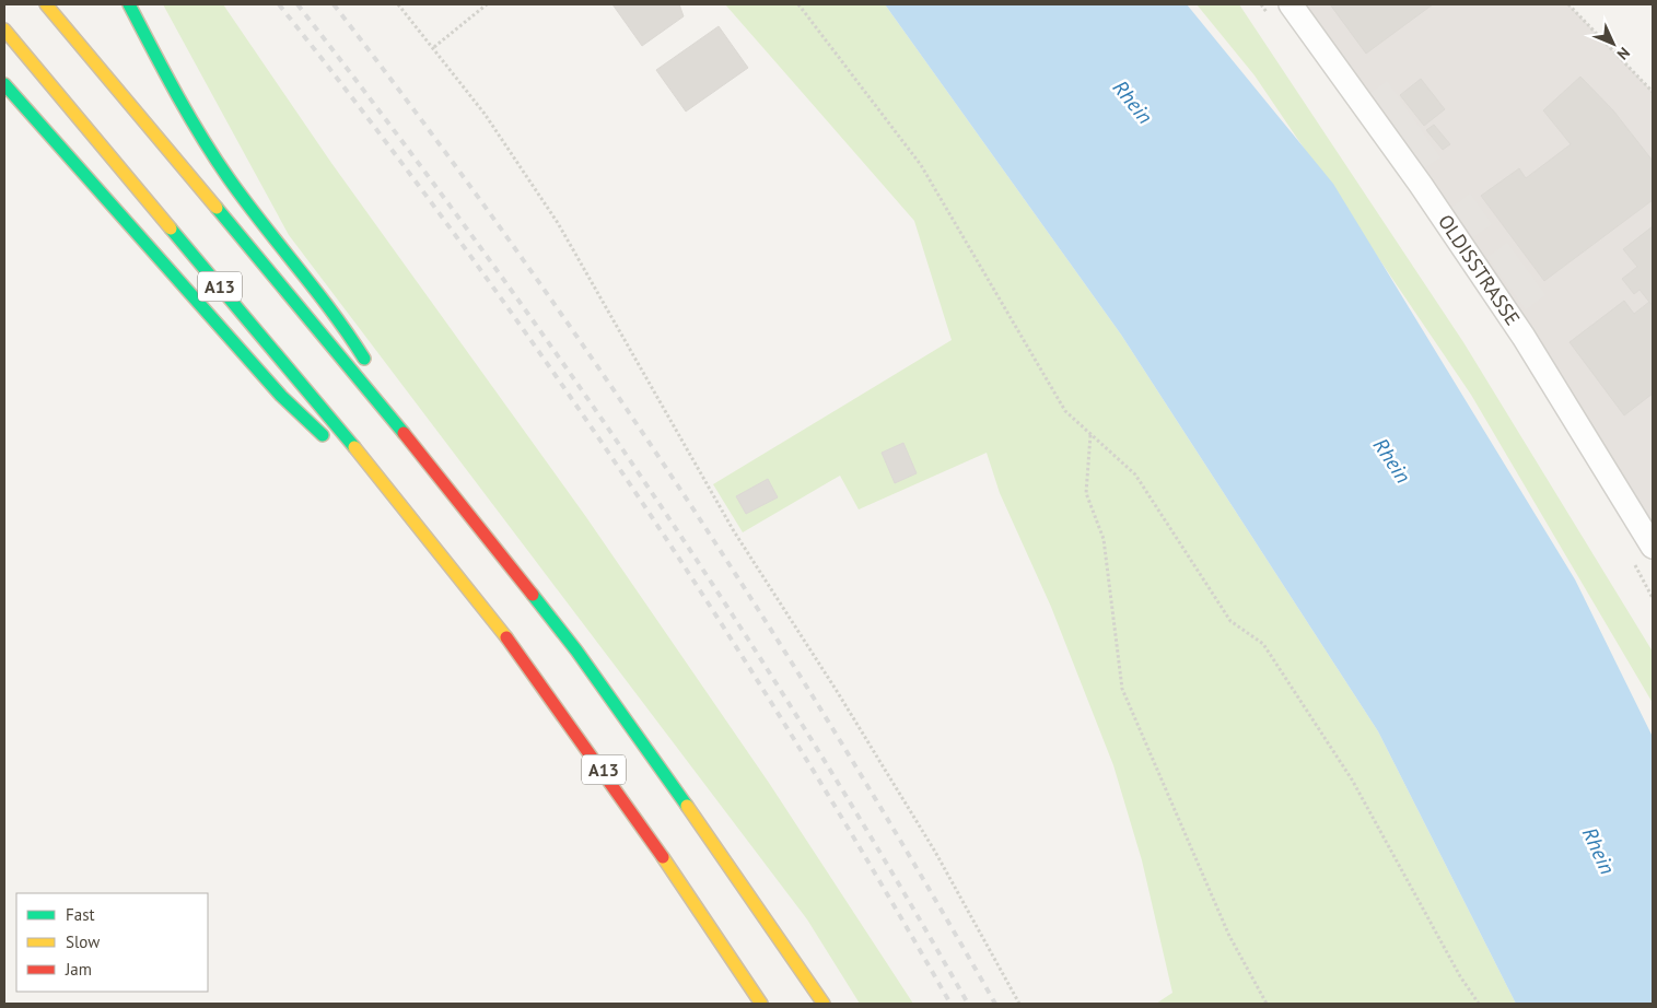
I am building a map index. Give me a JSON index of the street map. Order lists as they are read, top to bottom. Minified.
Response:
{"streets":{"highway":["A13"],"street":["OLDISSTRASSE"]},"water":["Rhein"],"legend":["Fast","Slow","Jam"],"north":"bottom right"}
